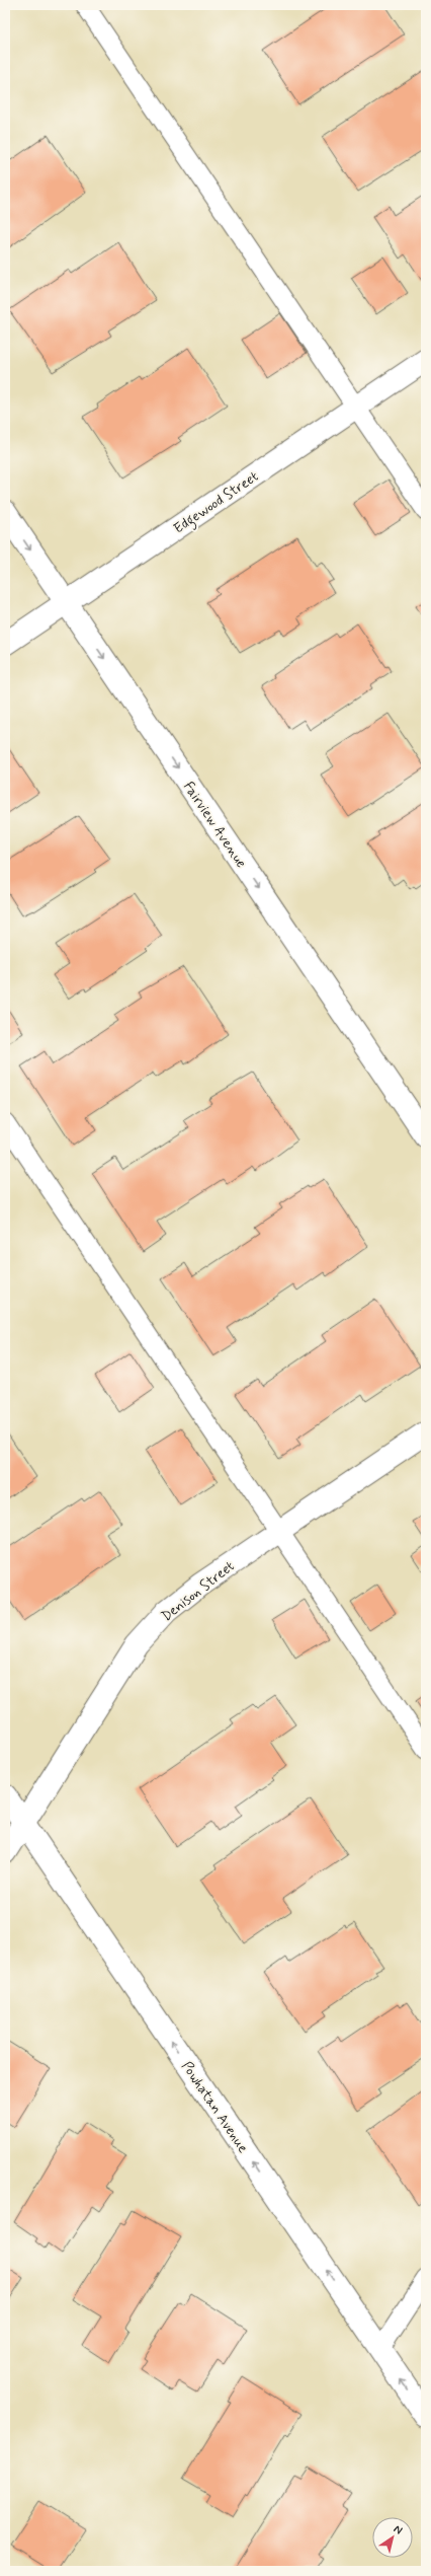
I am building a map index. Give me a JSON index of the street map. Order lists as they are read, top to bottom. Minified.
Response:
{"streets":{"street":["Edgewood Street","Fairview Avenue","Denison Street","Powhatan Avenue"]},"crossings":[["Edgewood Street","Fairview Avenue"],["Denison Street","Powhatan Avenue"]],"one_way":["Fairview Avenue","Powhatan Avenue"],"north":"top right"}
